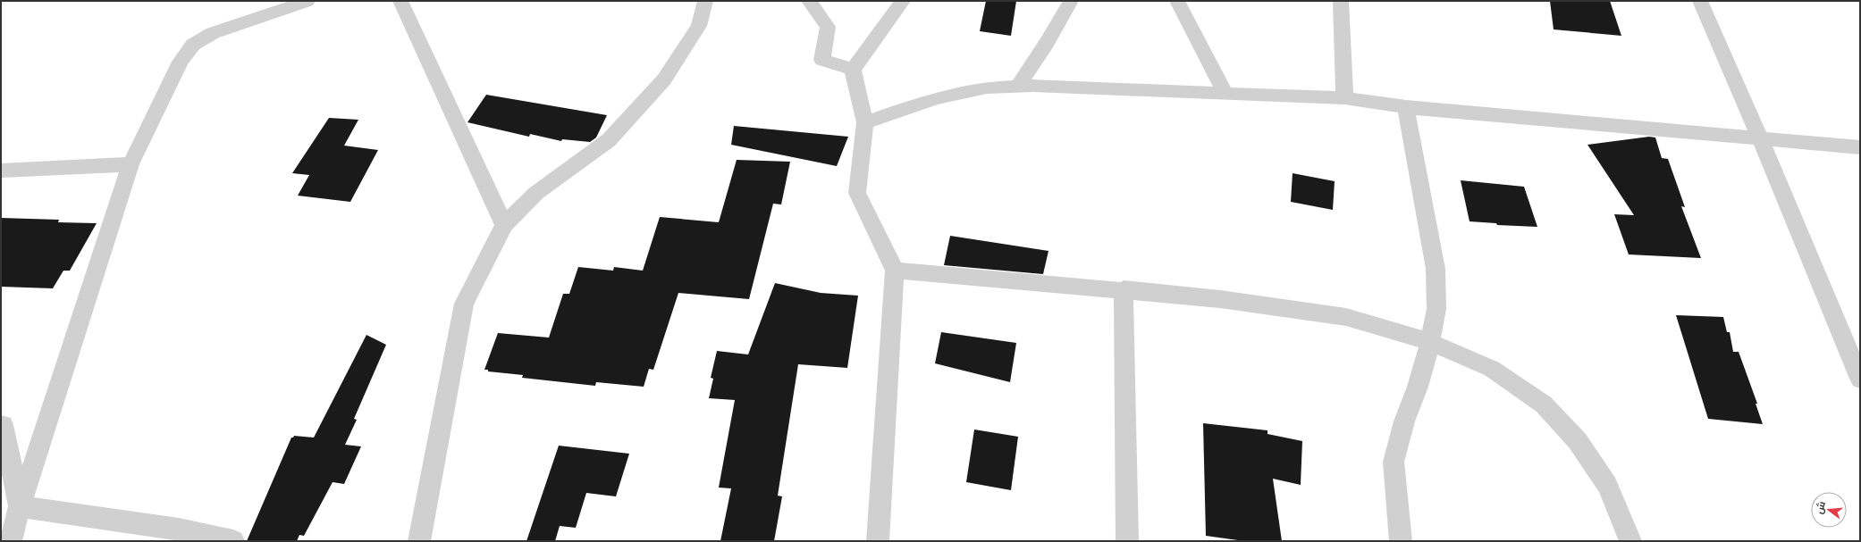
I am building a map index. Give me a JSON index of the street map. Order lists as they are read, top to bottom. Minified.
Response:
{"north":"left"}
